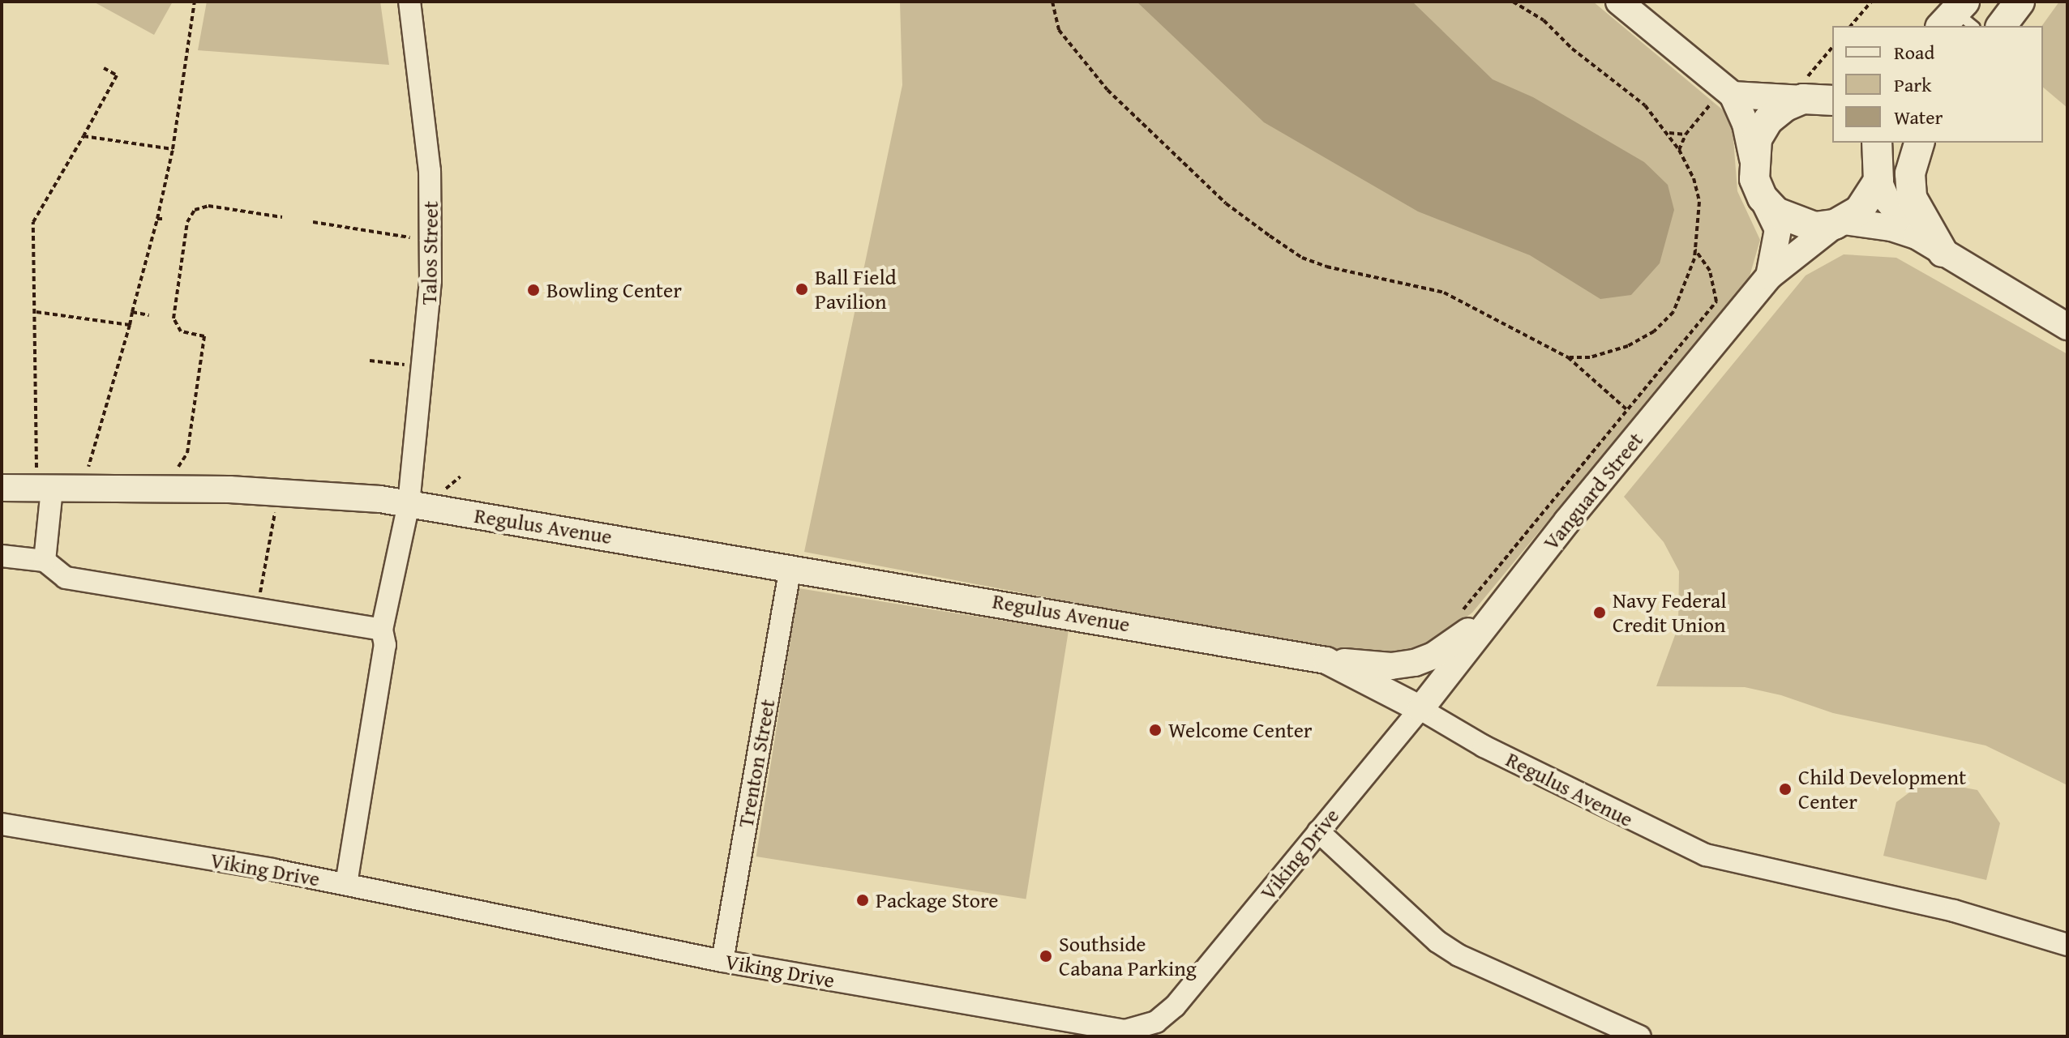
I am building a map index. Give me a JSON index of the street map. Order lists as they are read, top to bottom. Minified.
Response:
{"streets":{"street":["Talos Street","Vanguard Street","Regulus Avenue","Trenton Street","Viking Drive"]},"crossings":[["Talos Street","Regulus Avenue"],["Talos Street","Viking Drive"],["Vanguard Street","Regulus Avenue"],["Vanguard Street","Viking Drive"],["Regulus Avenue","Trenton Street"],["Regulus Avenue","Viking Drive"],["Trenton Street","Viking Drive"]],"places":["Ball Field Pavilion","Bowling Center","Navy Federal Credit Union","Welcome Center","Child Development Center","Package Store","Southside Cabana Parking"],"legend":["Road","Park","Water"]}
